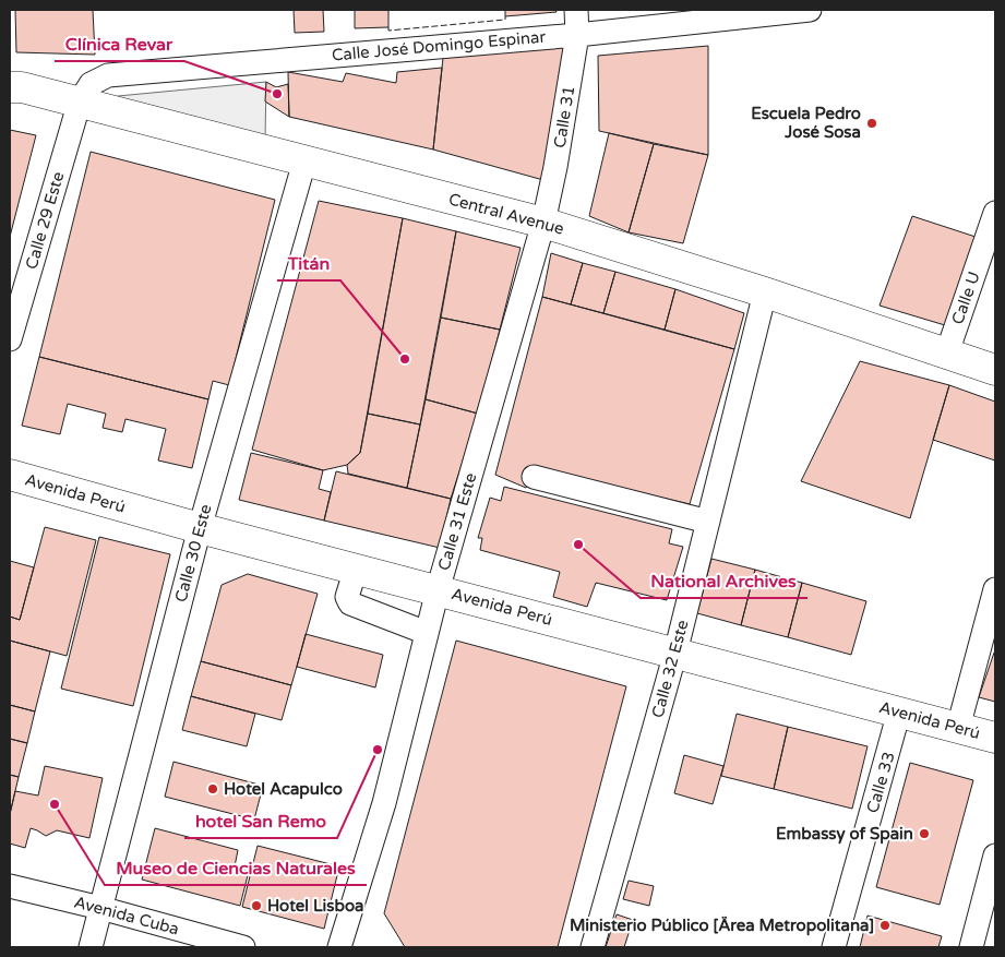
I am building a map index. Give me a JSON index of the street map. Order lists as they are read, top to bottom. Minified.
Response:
{"streets":{"main road":["Central Avenue","Avenida Perú"],"street":["Calle José Domingo Espinar","Calle 31","Calle 29 Este","Calle U","Calle 31 Este","Calle 30 Este","Calle 32 Este","Calle 33","Avenida Cuba"]},"crossings":[["Calle José Domingo Espinar","Calle 31"],["Calle José Domingo Espinar","Central Avenue"],["Calle José Domingo Espinar","Calle 29 Este"],["Calle 31","Central Avenue"],["Calle 31","Calle 31 Este"],["Central Avenue","Calle 29 Este"],["Central Avenue","Calle U"],["Central Avenue","Calle 31 Este"],["Central Avenue","Calle 30 Este"],["Central Avenue","Calle 32 Este"],["Avenida Perú","Calle 31 Este"],["Avenida Perú","Calle 30 Este"],["Avenida Perú","Calle 32 Este"],["Avenida Perú","Calle 33"],["Calle 30 Este","Avenida Cuba"]],"places":["Clínica Revar","Escuela Pedro José Sosa","Titán","National Archives","hotel San Remo","Hotel Acapulco","Museo de Ciencias Naturales","Embassy of Spain","Hotel Lisboa","Ministerio Público [Ärea Metropolitana]"]}
